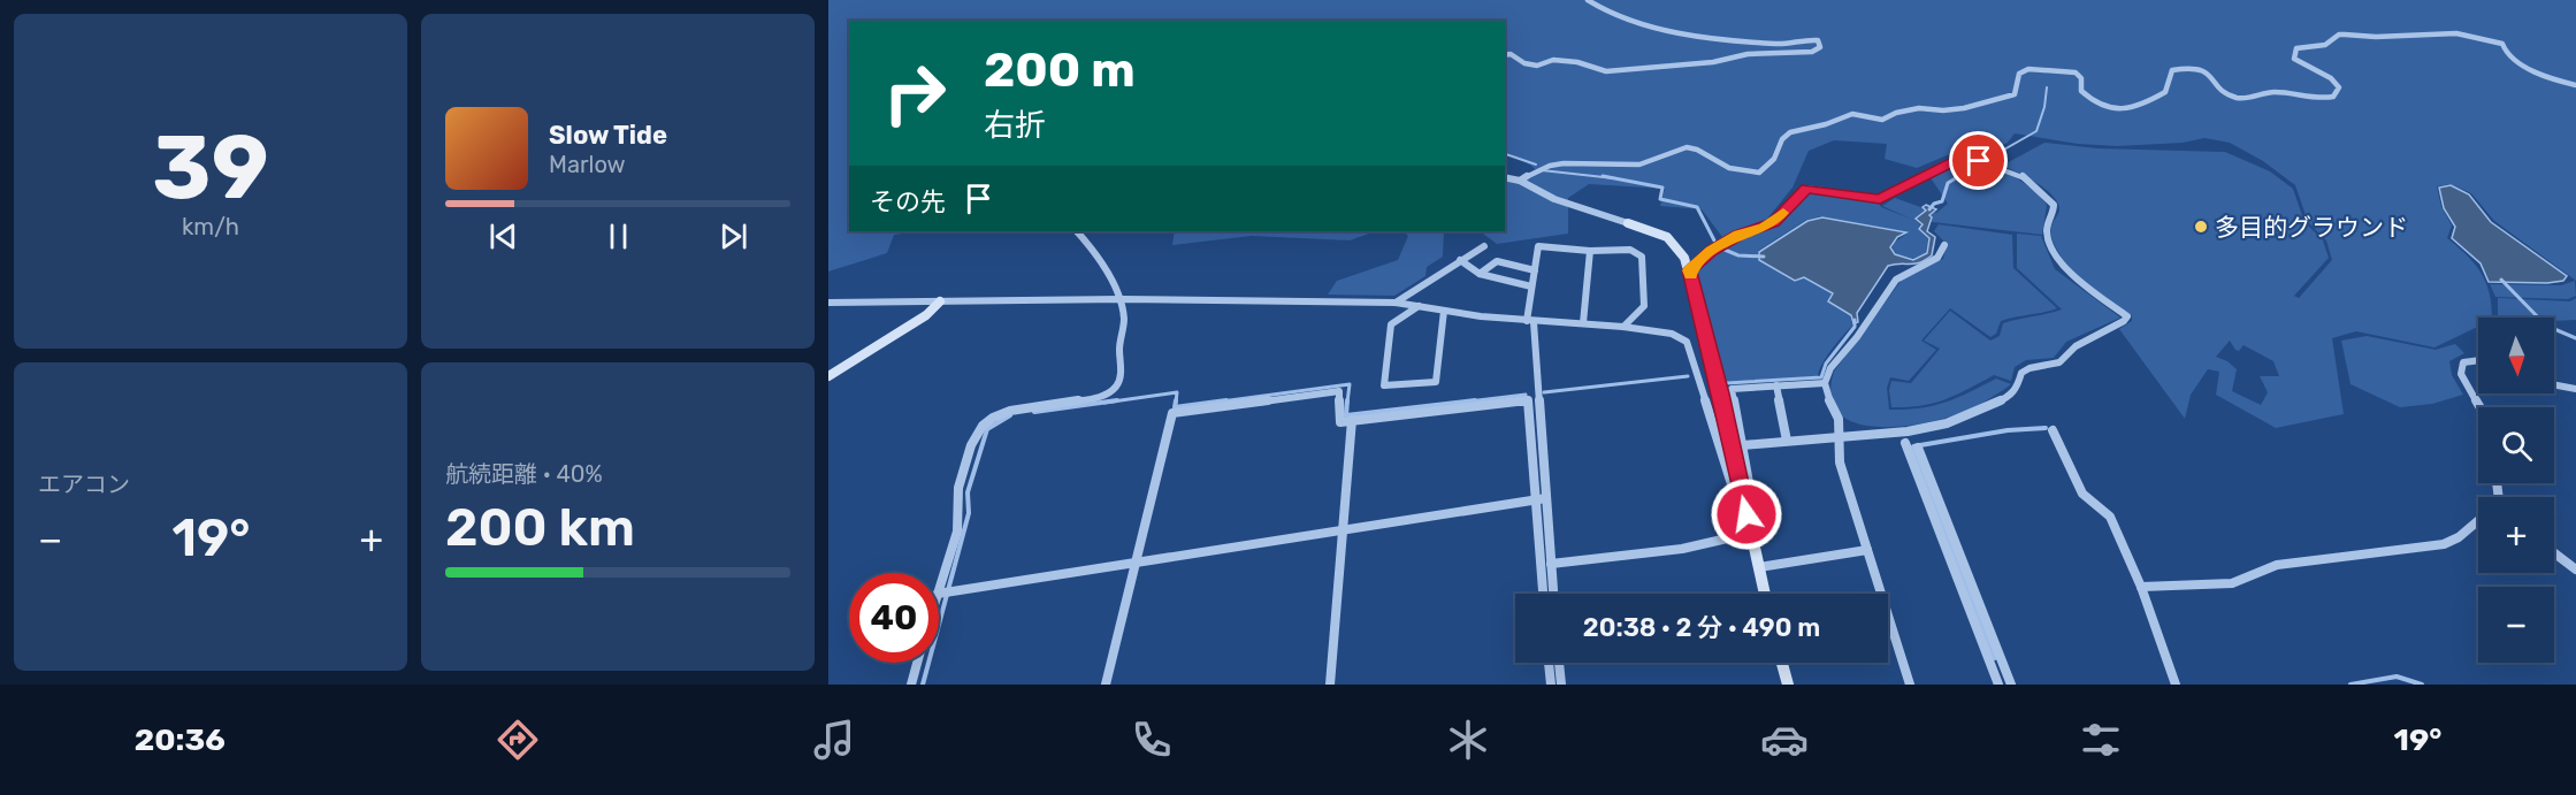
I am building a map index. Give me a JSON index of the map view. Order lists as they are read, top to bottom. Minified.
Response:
{"places":["多目的グラウンド"],"north":"bottom","page":{"tile":[["39","km/h"],"エアコン",["航続距離 · 40%","200 km"]],"turn":["200 m","右折"],"song":["Slow Tide","Marlow"],"then":"その先","map_buttons":["+","−"],"heat":["−","19°","+"],"limit":"40","trip":"20:38 · 2 分 · 490 m","tabs":["20:36","19°"]}}
